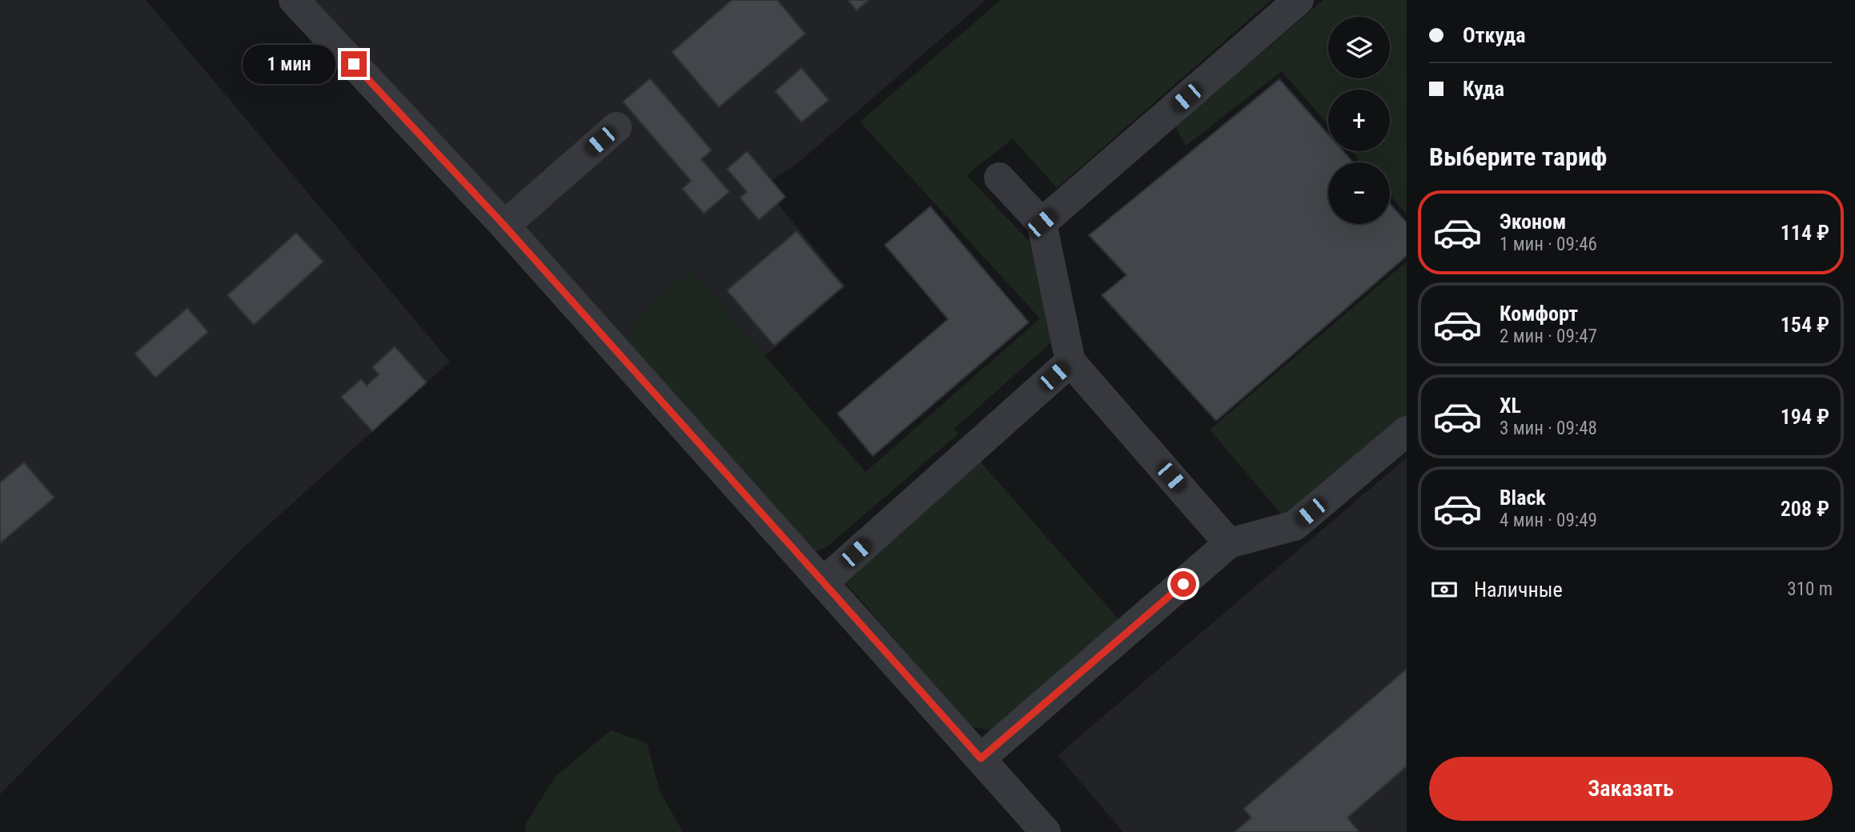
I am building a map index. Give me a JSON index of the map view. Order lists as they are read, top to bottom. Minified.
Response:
{"page":{"banner":["Откуда","Куда"],"map_buttons":["+","−"],"bubble":"1 мин","heading":"Выберите тариф","list":[{"name":"Эконом","note":"1 мин · 09:46","value":"114 ₽"},{"name":"Комфорт","note":"2 мин · 09:47","value":"154 ₽"},{"name":"XL","note":"3 мин · 09:48","value":"194 ₽"},{"name":"Black","note":"4 мин · 09:49","value":"208 ₽"}],"pay":["Наличные","310 m"],"buttons":"Заказать"}}
